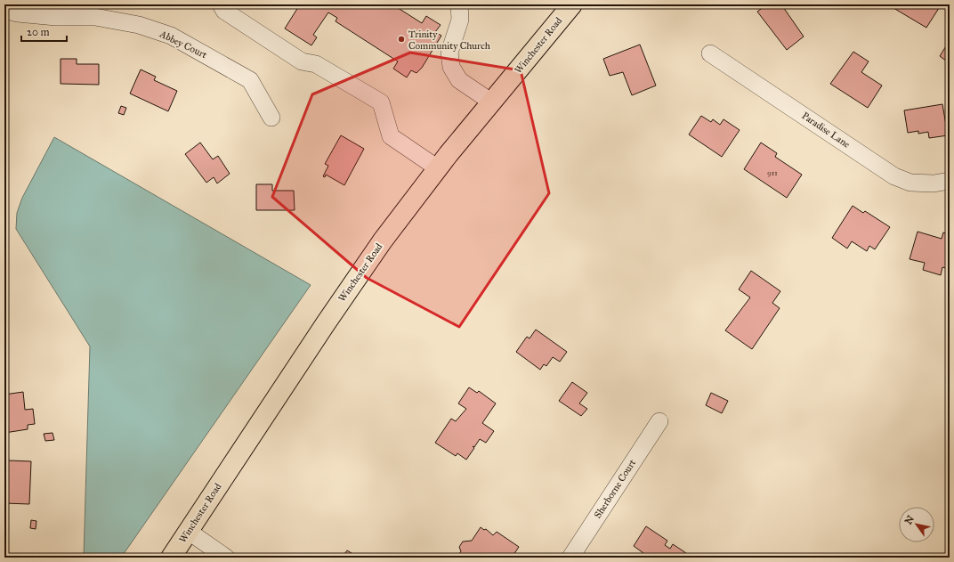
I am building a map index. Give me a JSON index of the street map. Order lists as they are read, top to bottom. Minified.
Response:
{"streets":{"main road":["Winchester Road"],"street":["Abbey Court","Paradise Lane","Sherborne Court"]},"places":["Trinity Community Church"],"house_numbers":["911"],"scale_bar":"20 m","north":"top left"}
